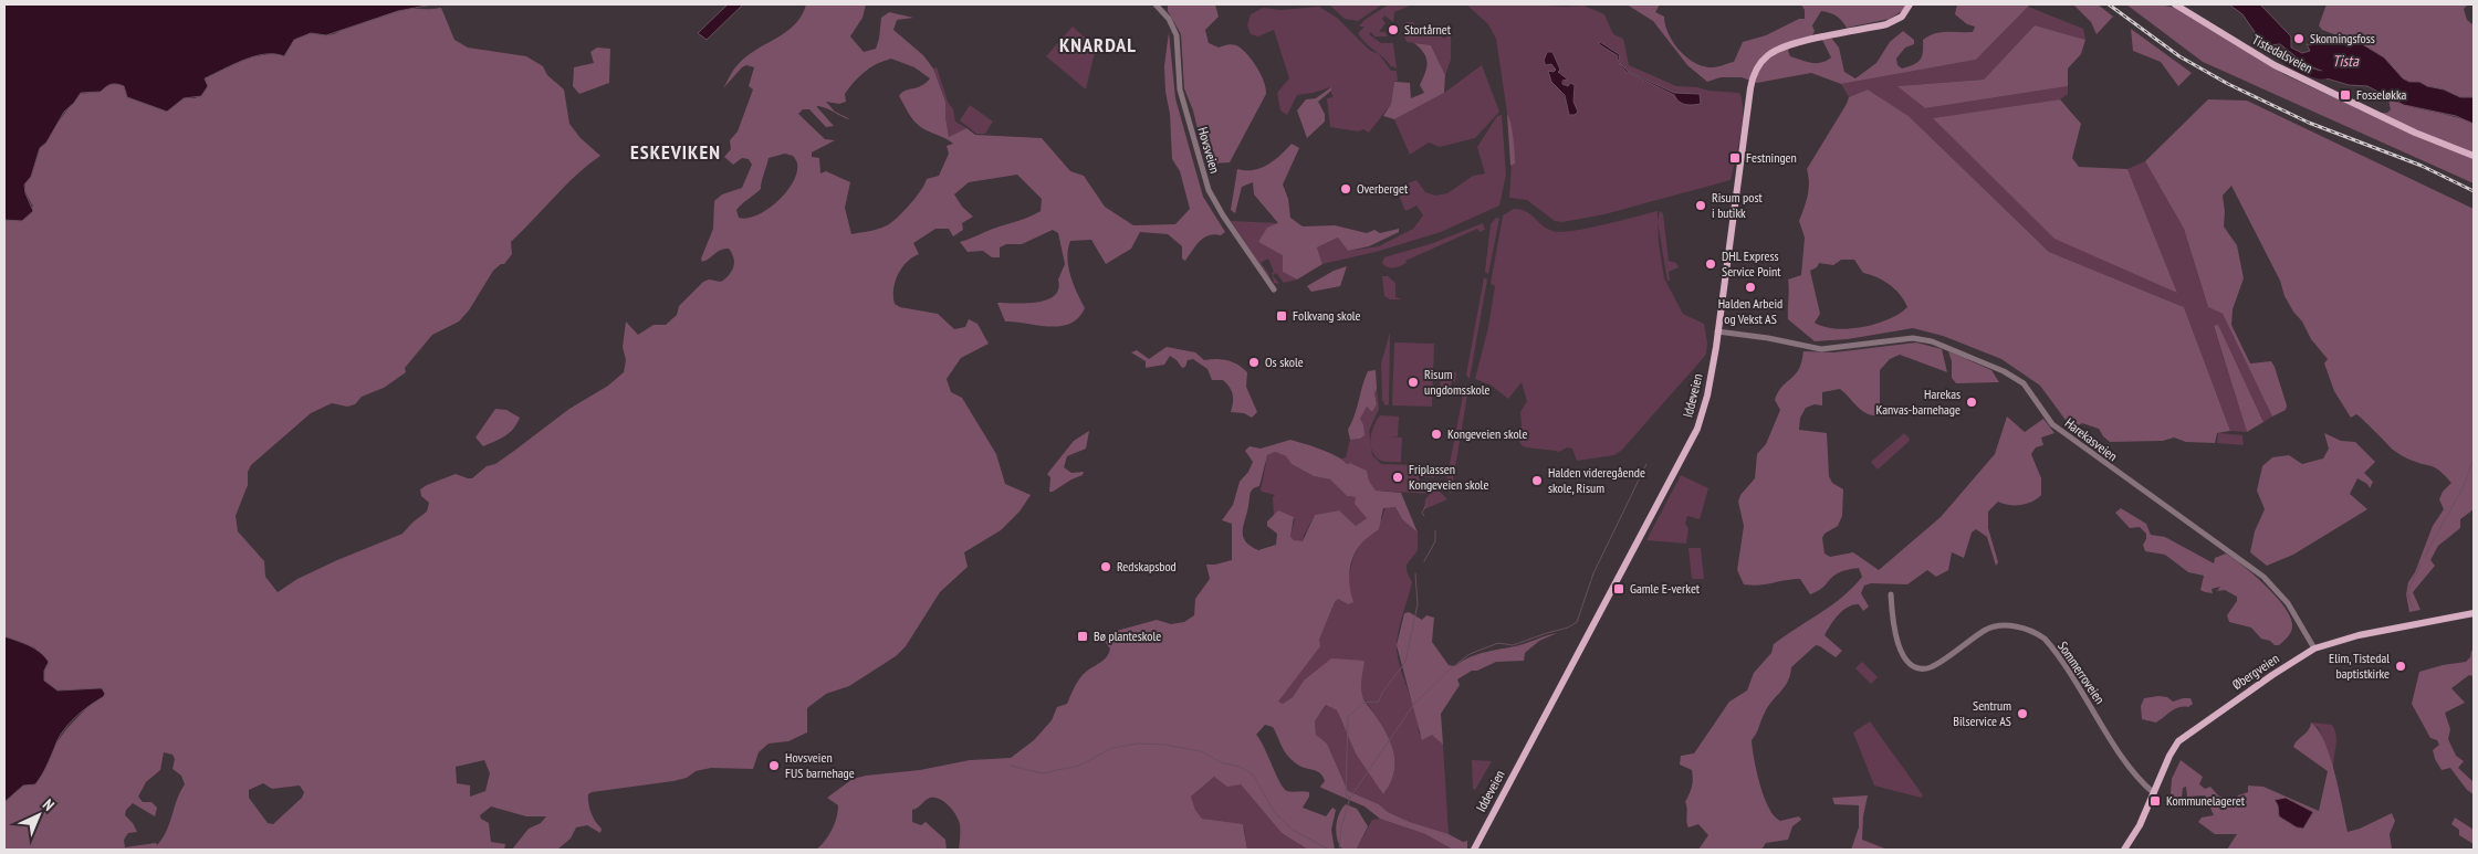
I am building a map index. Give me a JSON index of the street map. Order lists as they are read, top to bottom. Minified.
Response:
{"streets":{"main road":["Tistedalsveien","Iddeveien","Øbergveien"],"street":["Hovsveien","Harekasveien","Sommerroveien"]},"crossings":[["Iddeveien","Harekasveien"],["Harekasveien","Øbergveien"],["Øbergveien","Sommerroveien"]],"districts":["KNARDAL","ESKEVIKEN"],"water":["Tista"],"places":{"other":["Stortårnet","Skonningsfoss","Overberget","Risum post i butikk","DHL Express Service Point","Halden Arbeid og Vekst AS","Os skole","Risum ungdomsskole","Harekas Kanvas-barnehage","Kongeveien skole","Friplassen Kongeveien skole","Halden videregående skole, Risum","Redskapsbod","Elim, Tistedal baptistkirke","Sentrum Bilservice AS","Hovsveien FUS barnehage"],"transit":["Fosseløkka","Festningen","Folkvang skole","Gamle E-verket","Bø planteskole","Kommunelageret"]},"north":"top right"}
